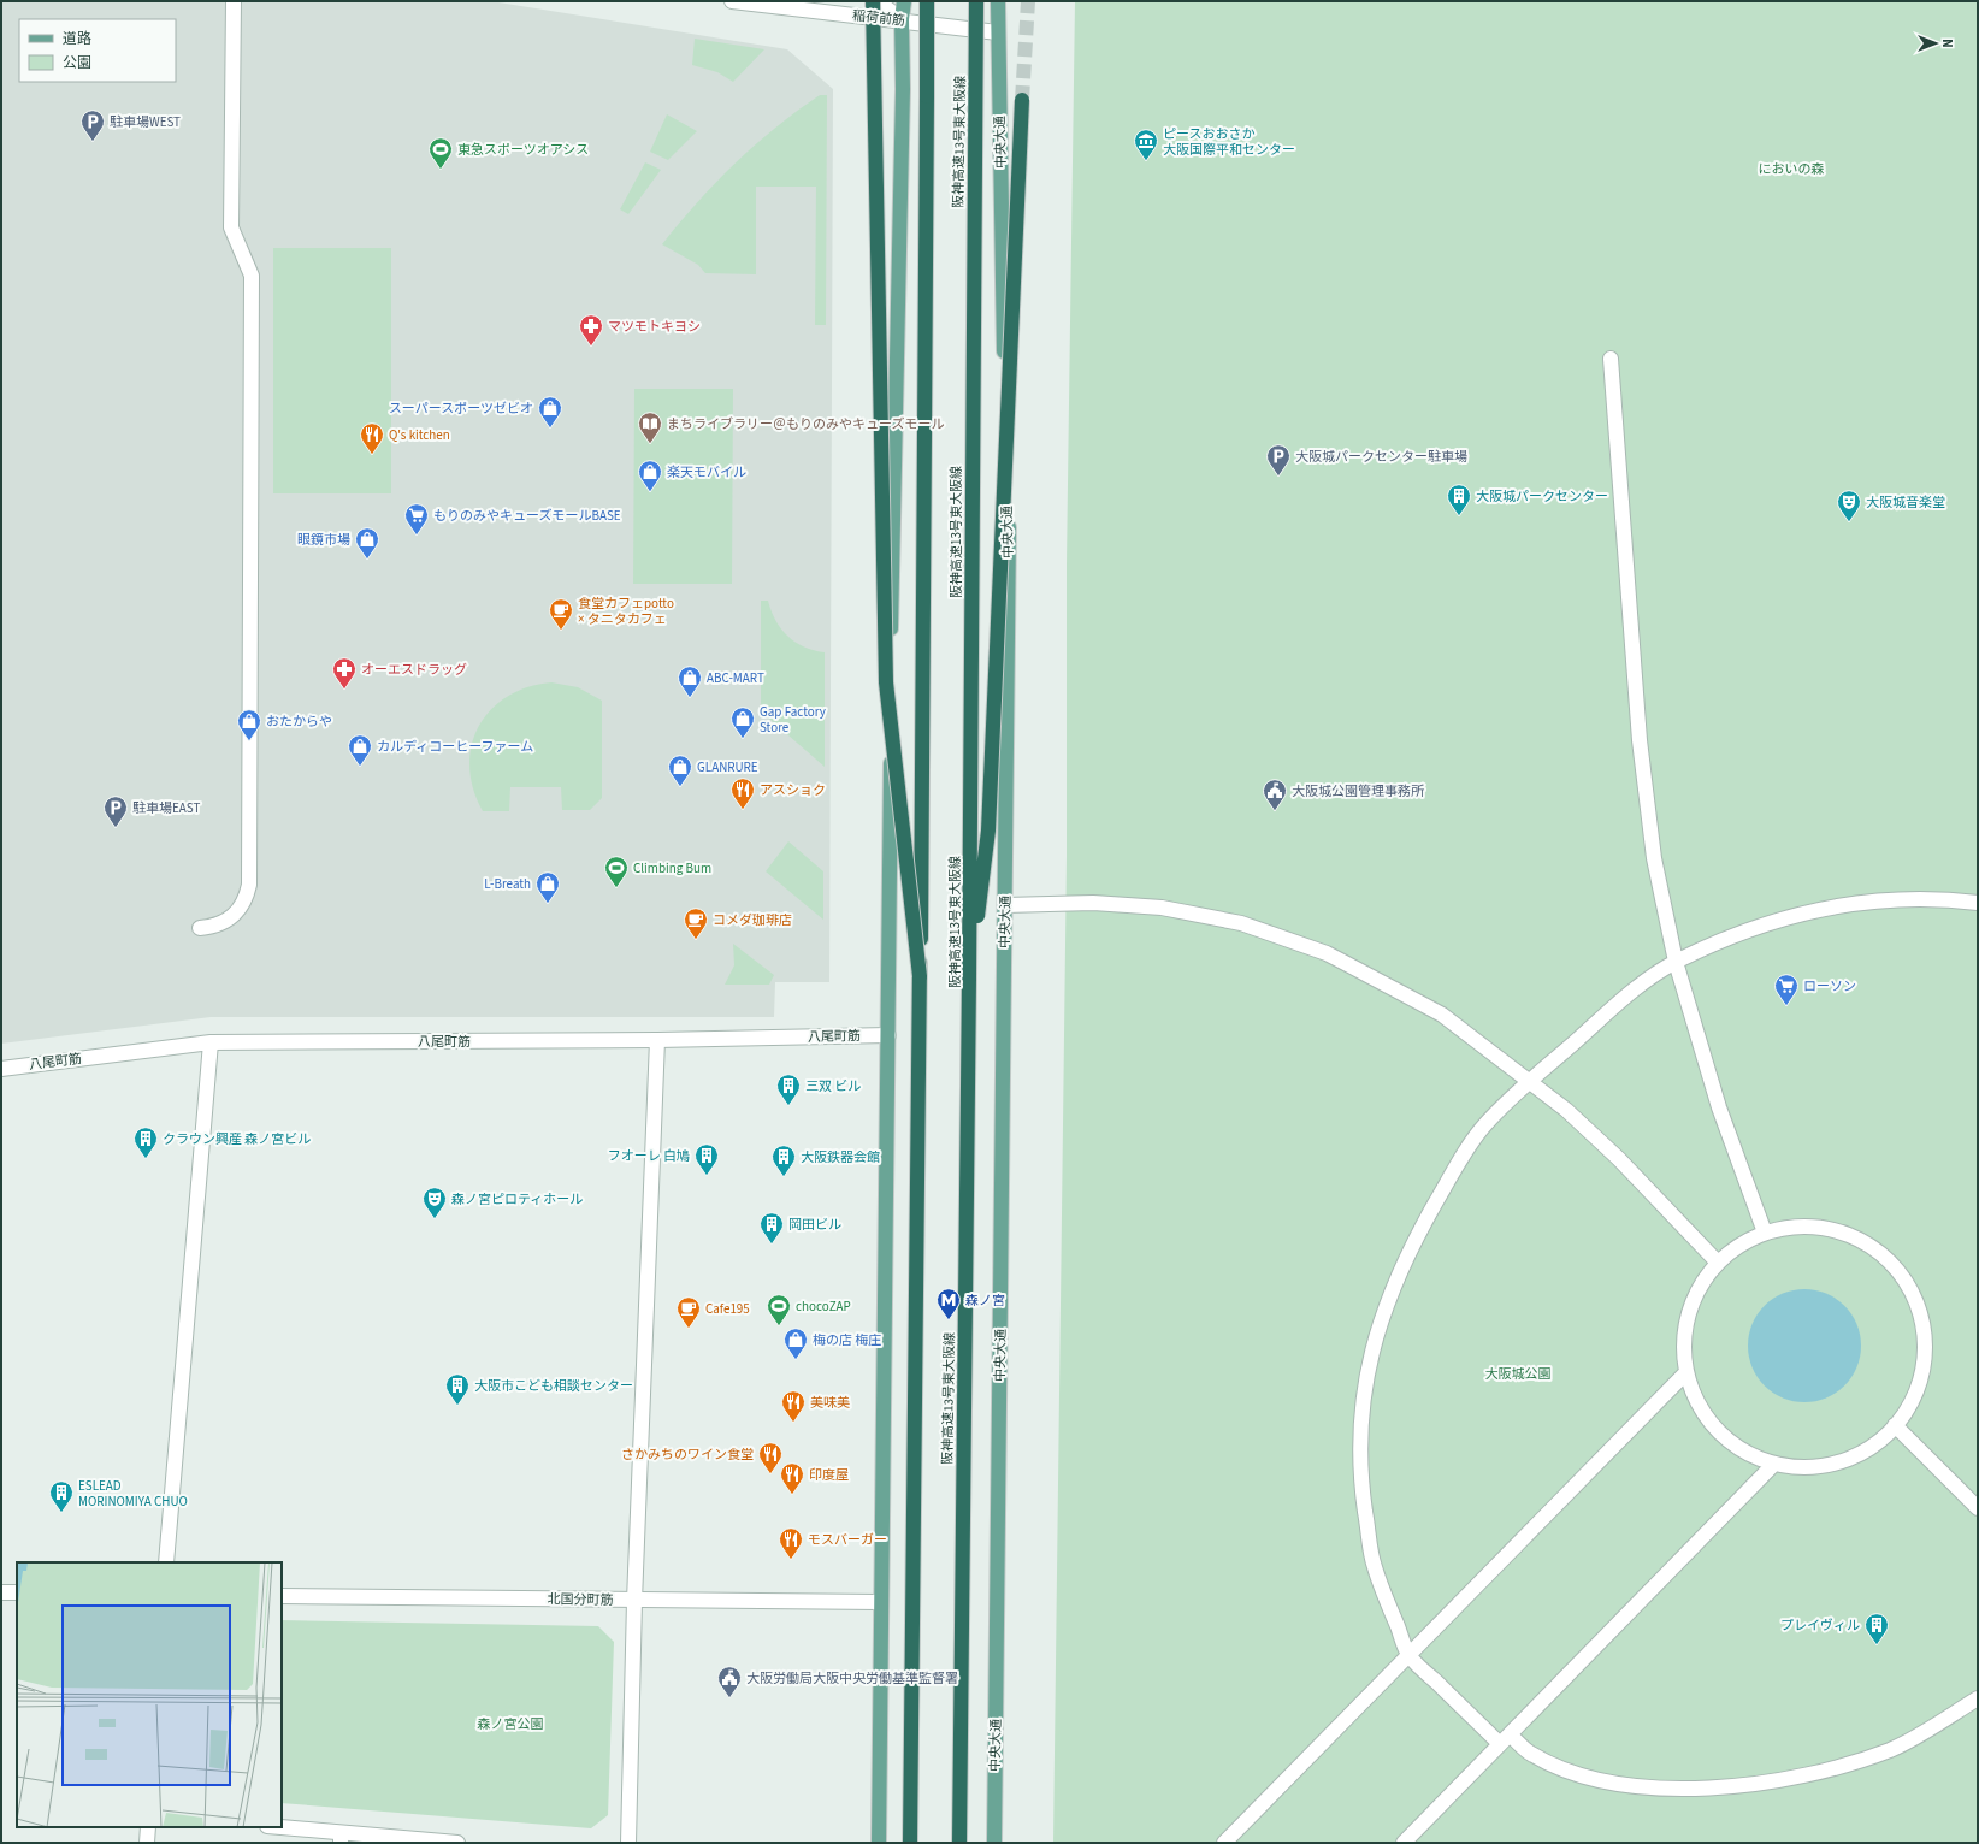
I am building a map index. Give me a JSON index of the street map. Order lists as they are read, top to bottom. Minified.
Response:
{"streets":{"highway":["阪神高速13号東大阪線"],"main road":["中央大通"],"street":["稲荷前筋","八尾町筋","北国分町筋"]},"crossings":[["稲荷前筋","中央大通"]],"parks":["においの森","大阪城公園","森ノ宮公園"],"places":{"parking":["駐車場WEST","大阪城パークセンター駐車場","駐車場EAST"],"museum":["ピースおおさか 大阪国際平和センター"],"sports":["東急スポーツオアシス","Climbing Bum","chocoZAP"],"pharmacy":["マツモトキヨシ","オーエスドラッグ"],"shop":["スーパースポーツゼビオ","楽天モバイル","眼鏡市場","ABC-MART","Gap Factory Store","おたからや","カルディコーヒーファーム","GLANRURE","L-Breath","梅の店 梅庄"],"library":["まちライブラリー＠もりのみやキューズモール"],"restaurant":["Q's kitchen","アスショク","美味美","さかみちのワイン食堂","印度屋","モスバーガー"],"building":["大阪城パークセンター","三双 ビル","クラウン興産 森ノ宮ビル","フオーレ 白鳩","大阪鉄器会館","岡田ビル","大阪市こども相談センター","ESLEAD MORINOMIYA CHUO","プレイヴィル"],"theatre":["大阪城音楽堂","森ノ宮ピロティホール"],"supermarket":["もりのみやキューズモールBASE","ローソン"],"cafe":["食堂カフェpotto × タニタカフェ","コメダ珈琲店","Cafe195"],"public building":["大阪城公園管理事務所","大阪労働局大阪中央労働基準監督署"],"metro station":["森ノ宮"]},"legend":["道路","公園"],"north":"right"}
